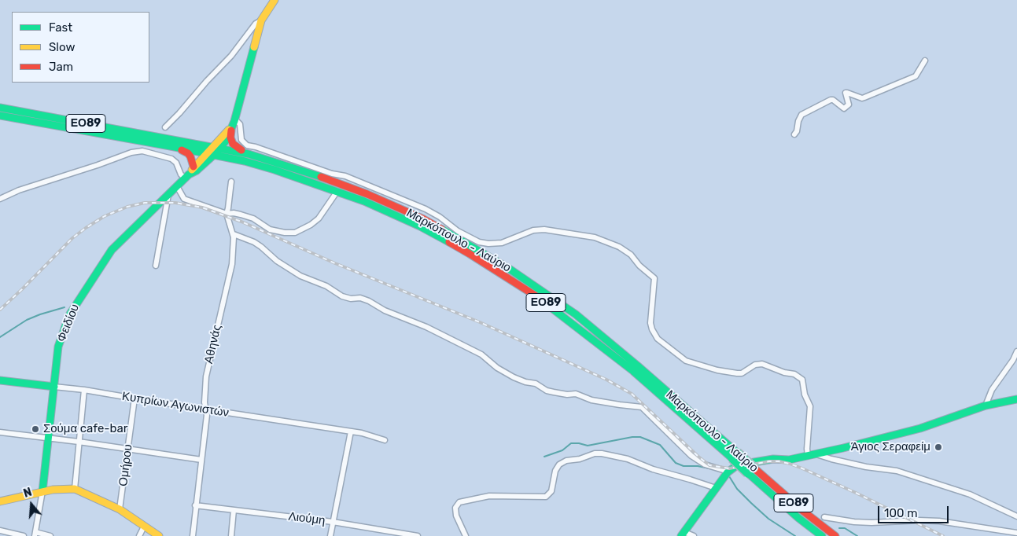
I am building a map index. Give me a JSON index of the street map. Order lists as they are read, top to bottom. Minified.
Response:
{"streets":{"main road":["ΕΟ89","Μαρκόπουλο - Λαύριο","Φειδίου","Κυπρίων Αγωνιστών"],"street":["Αθηνάς","Ομήρου","Λιούμη"]},"crossings":[["Μαρκόπουλο - Λαύριο","Φειδίου"],["Φειδίου","Κυπρίων Αγωνιστών"],["Αθηνάς","Κυπρίων Αγωνιστών"],["Αθηνάς","Λιούμη"],["Κυπρίων Αγωνιστών","Ομήρου"]],"places":["Σούμα cafe-bar","Άγιος Σεραφείμ"],"legend":["Fast","Slow","Jam"],"scale_bar":"100 m","north":"top"}
